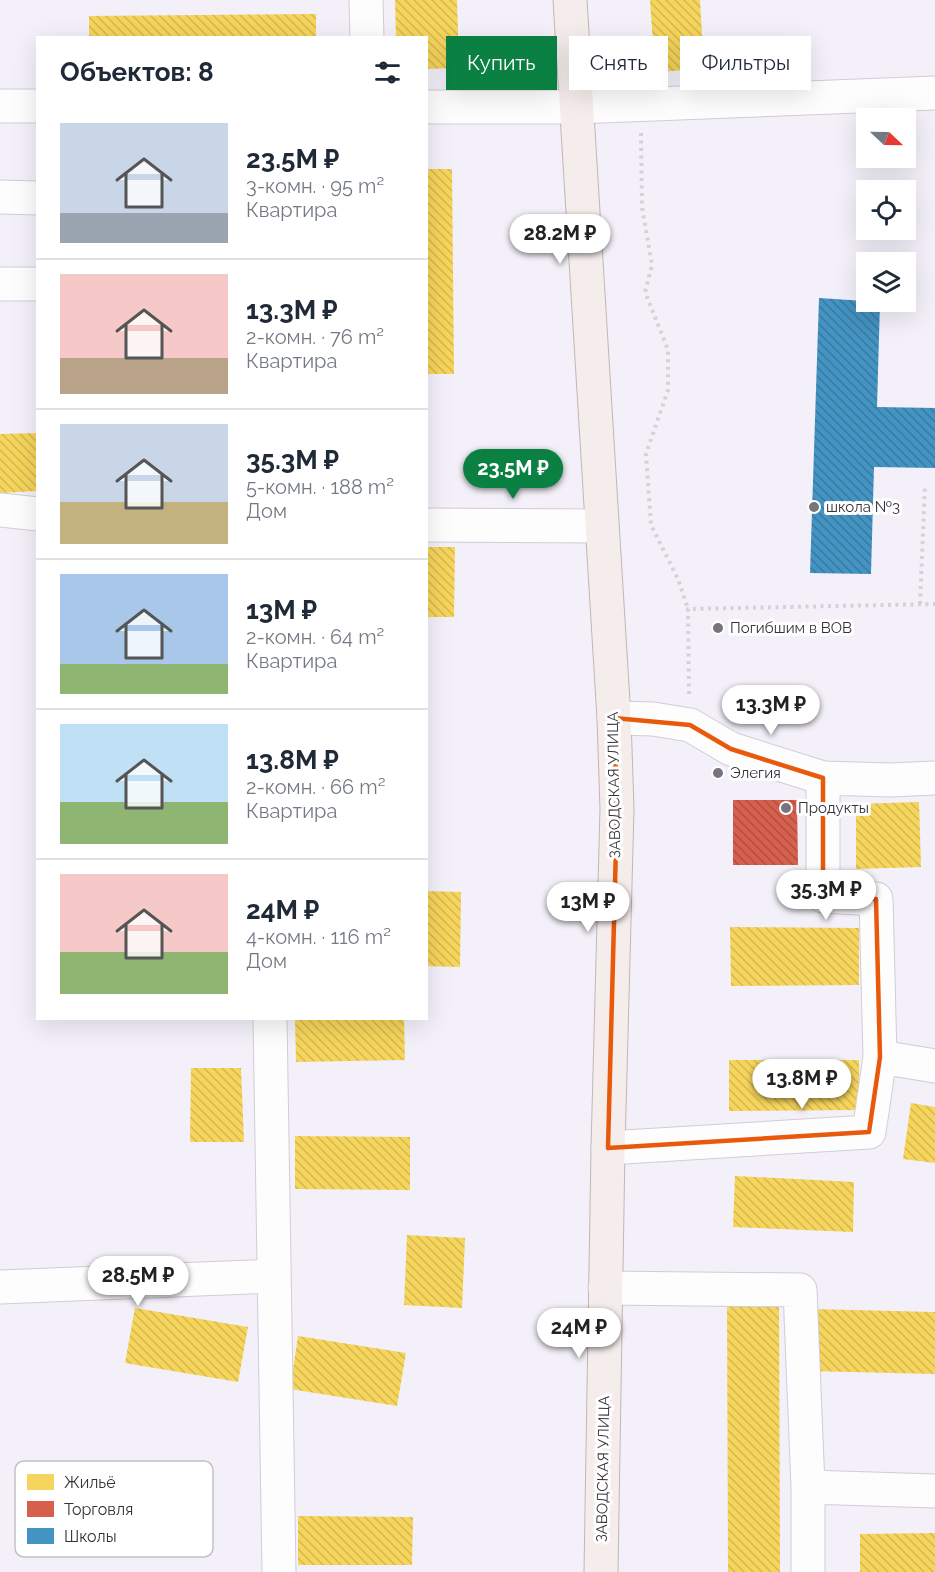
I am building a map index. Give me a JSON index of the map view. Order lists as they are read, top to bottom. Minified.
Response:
{"streets":{"main road":["ЗАВОДСКАЯ УЛИЦА"]},"places":["школа №3","Погибшим в ВОВ","Элегия","Продукты"],"legend":["Жильё","Торговля","Школы"],"north":"right","page":{"chip":["Купить","Снять","Фильтры"],"heading":"Объектов: 8","list":[{"name":"23.5M ₽","note":"3-комн. · 95 m² · Квартира"},{"name":"13.3M ₽","note":"2-комн. · 76 m² · Квартира"},{"name":"35.3M ₽","note":"5-комн. · 188 m² · Дом"},{"name":"13M ₽","note":"2-комн. · 64 m² · Квартира"},{"name":"13.8M ₽","note":"2-комн. · 66 m² · Квартира"},{"name":"24M ₽","note":"4-комн. · 116 m² · Дом"}],"price":["28.2M ₽","23.5M ₽","13.3M ₽","35.3M ₽","13M ₽","13.8M ₽","28.5M ₽","24M ₽"]}}
